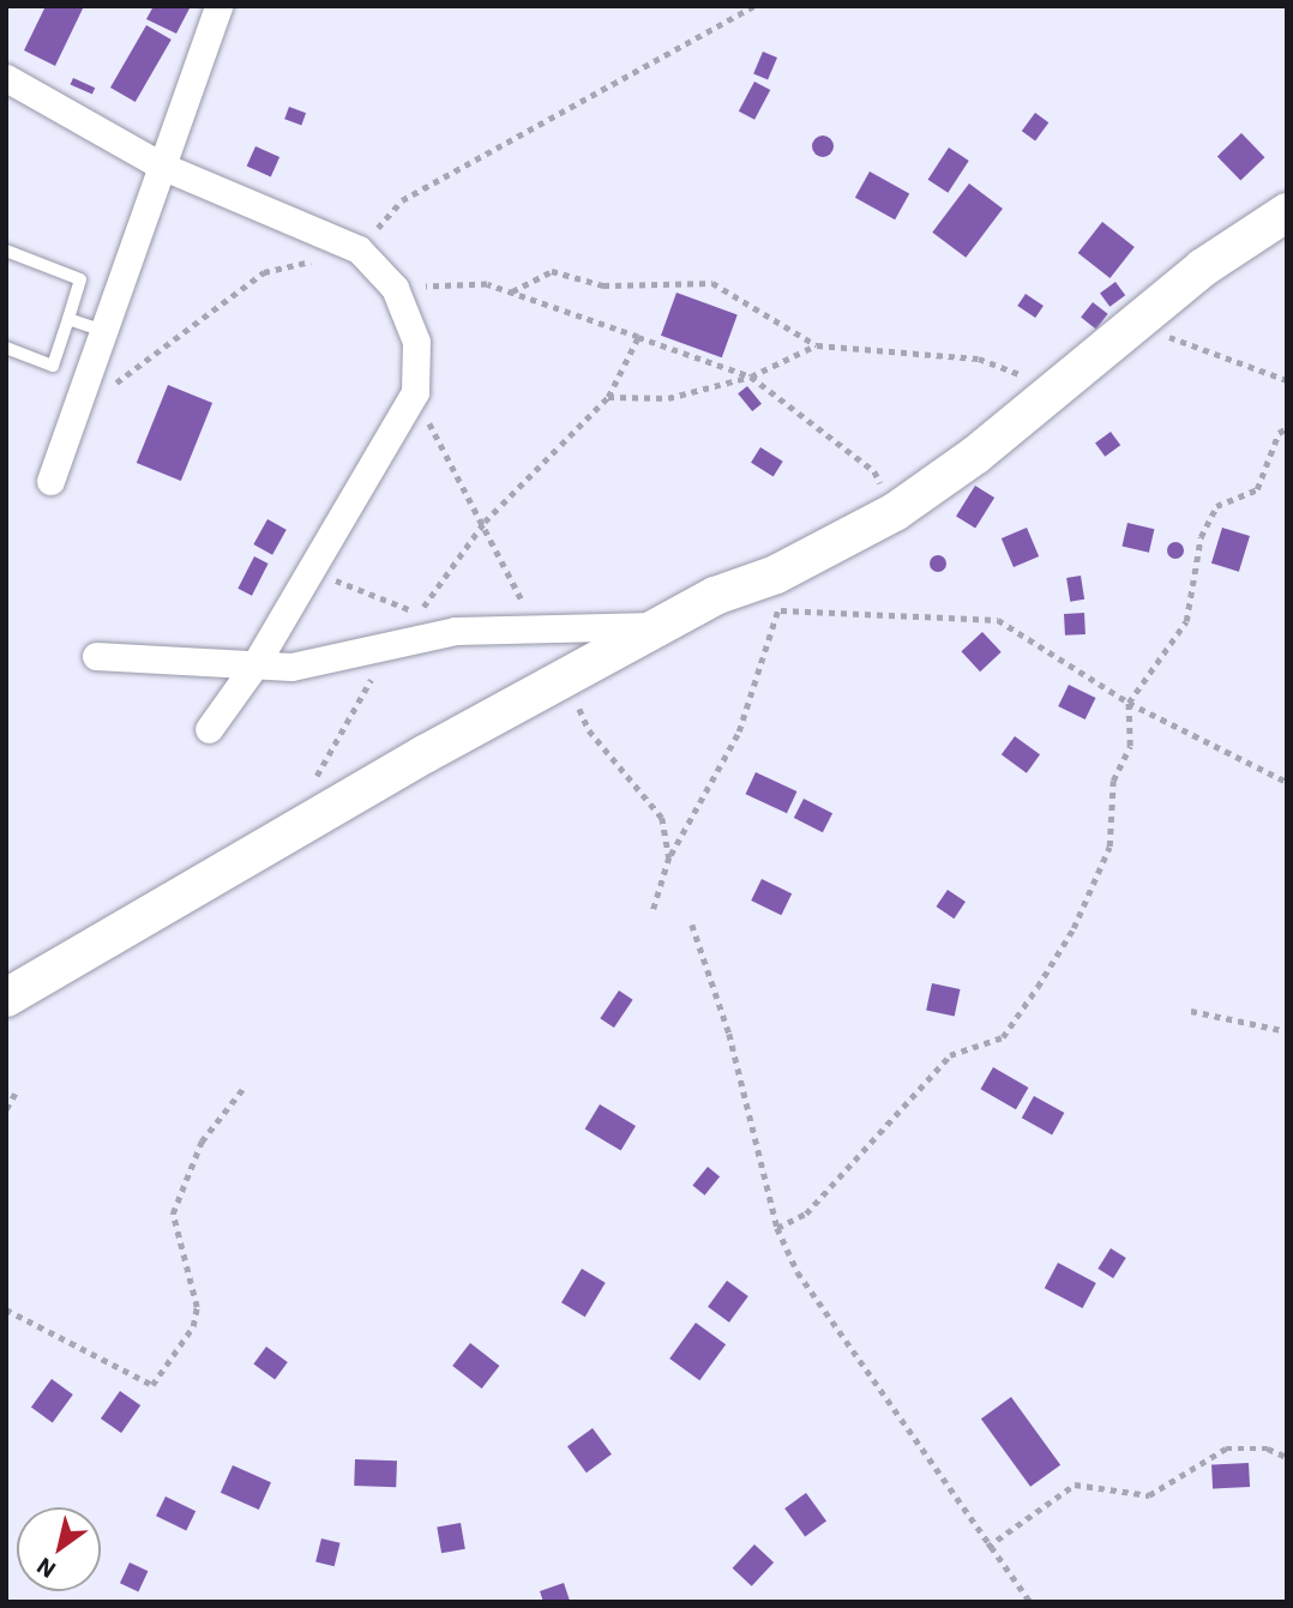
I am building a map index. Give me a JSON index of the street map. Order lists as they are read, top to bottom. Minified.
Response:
{"north":"bottom left"}
